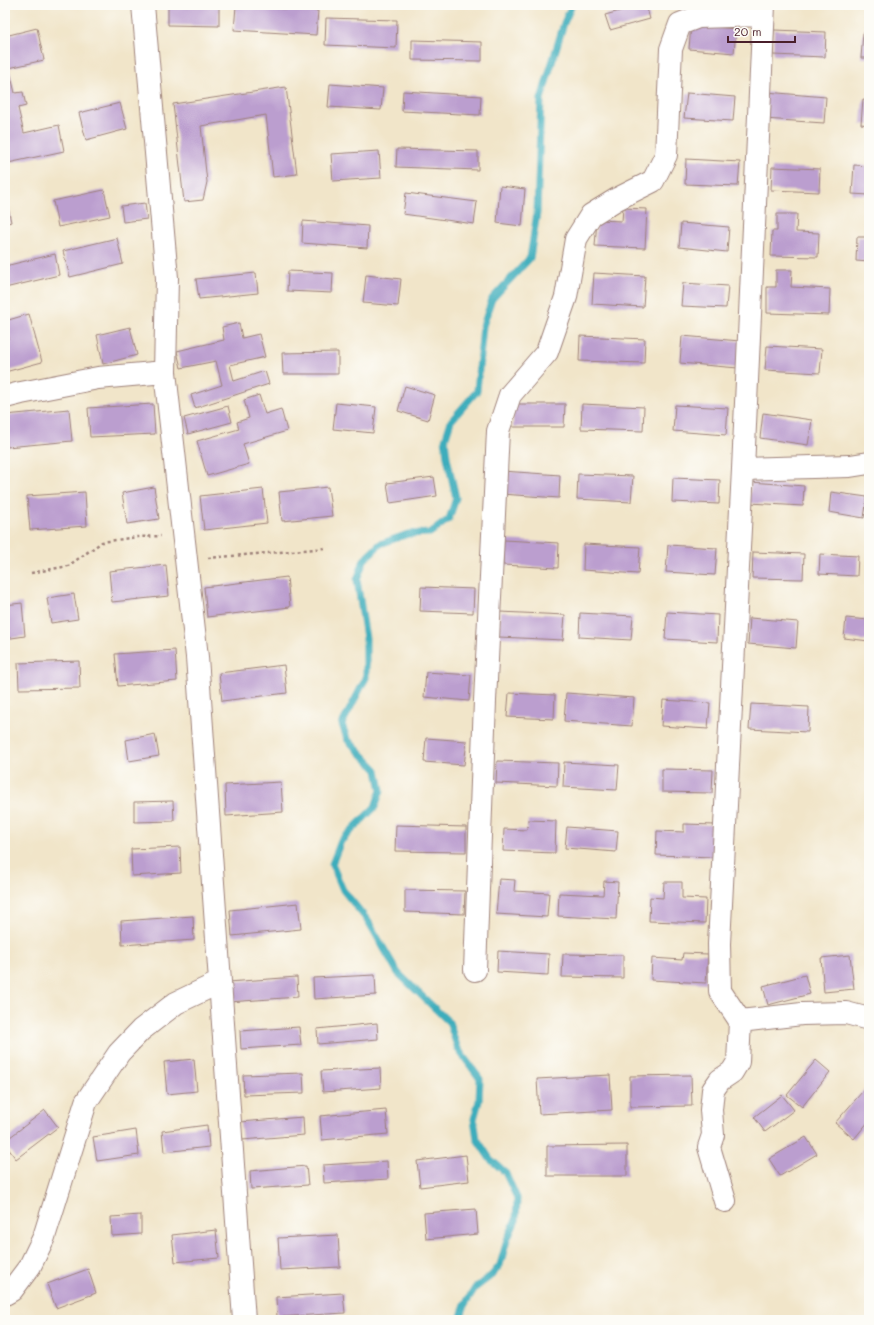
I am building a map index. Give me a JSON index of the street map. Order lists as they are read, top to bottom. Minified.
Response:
{"scale_bar":"20 m"}
